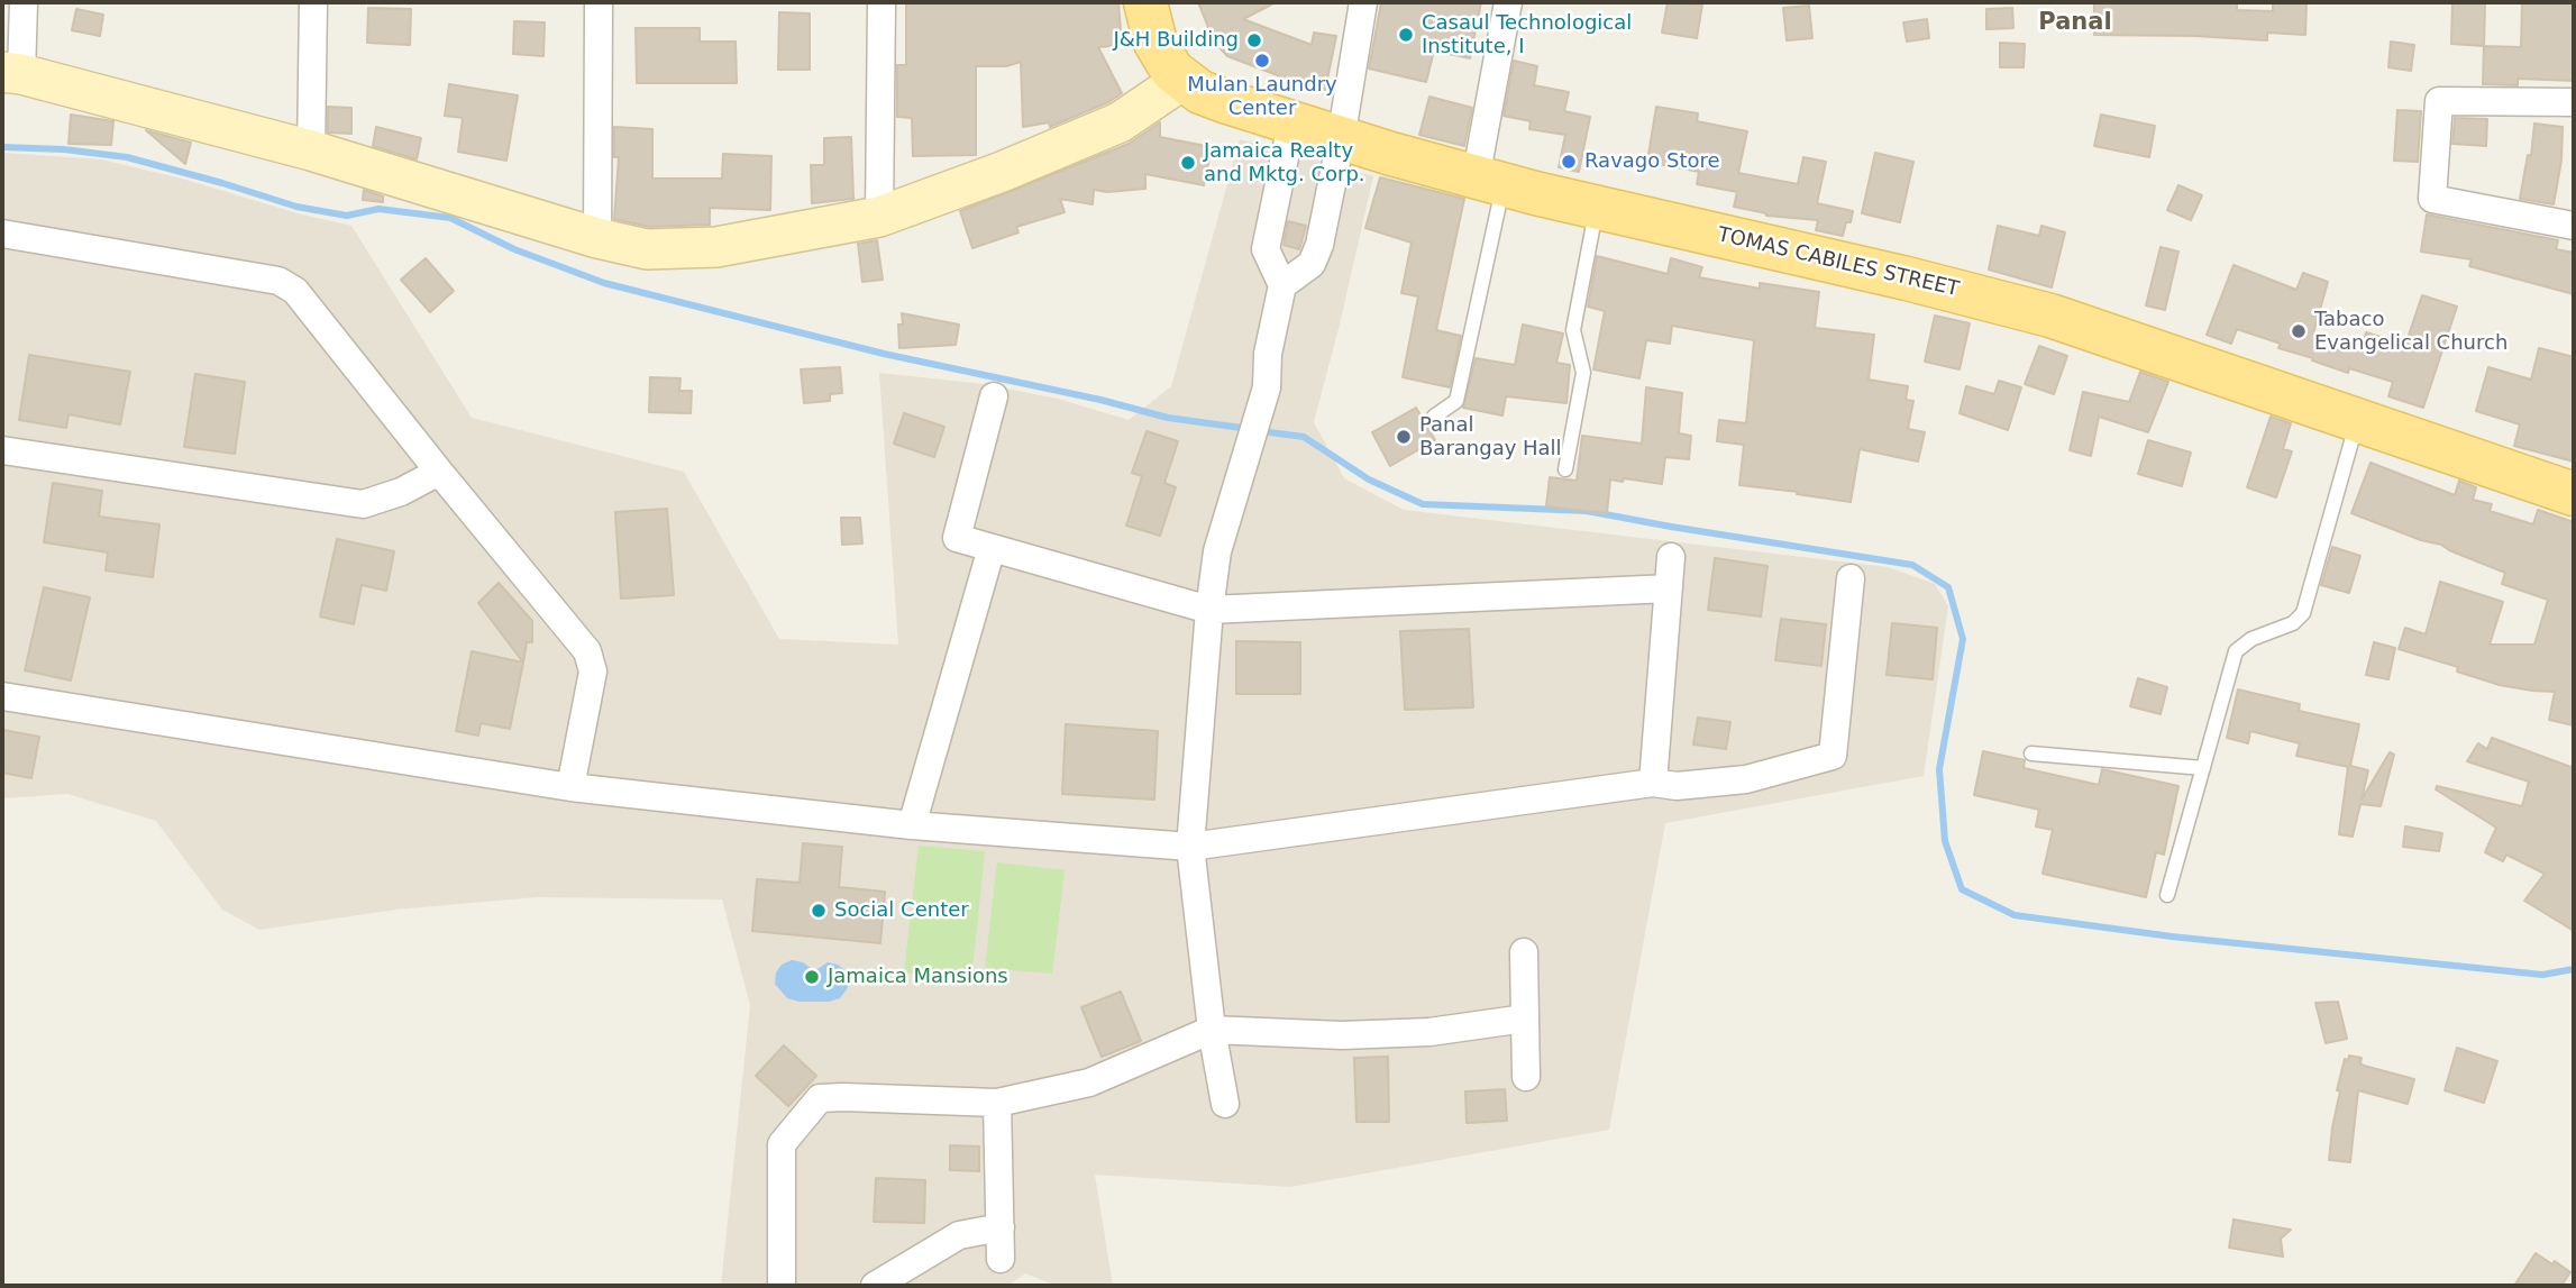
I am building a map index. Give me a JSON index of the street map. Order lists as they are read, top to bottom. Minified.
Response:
{"streets":{"main road":["TOMAS CABILES STREET"]},"districts":["Panal"],"places":["Casaul Technological Institute, I","J&H Building","Mulan Laundry Center","Ravago Store","Jamaica Realty and Mktg. Corp.","Tabaco Evangelical Church","Panal Barangay Hall","Social Center","Jamaica Mansions"]}
